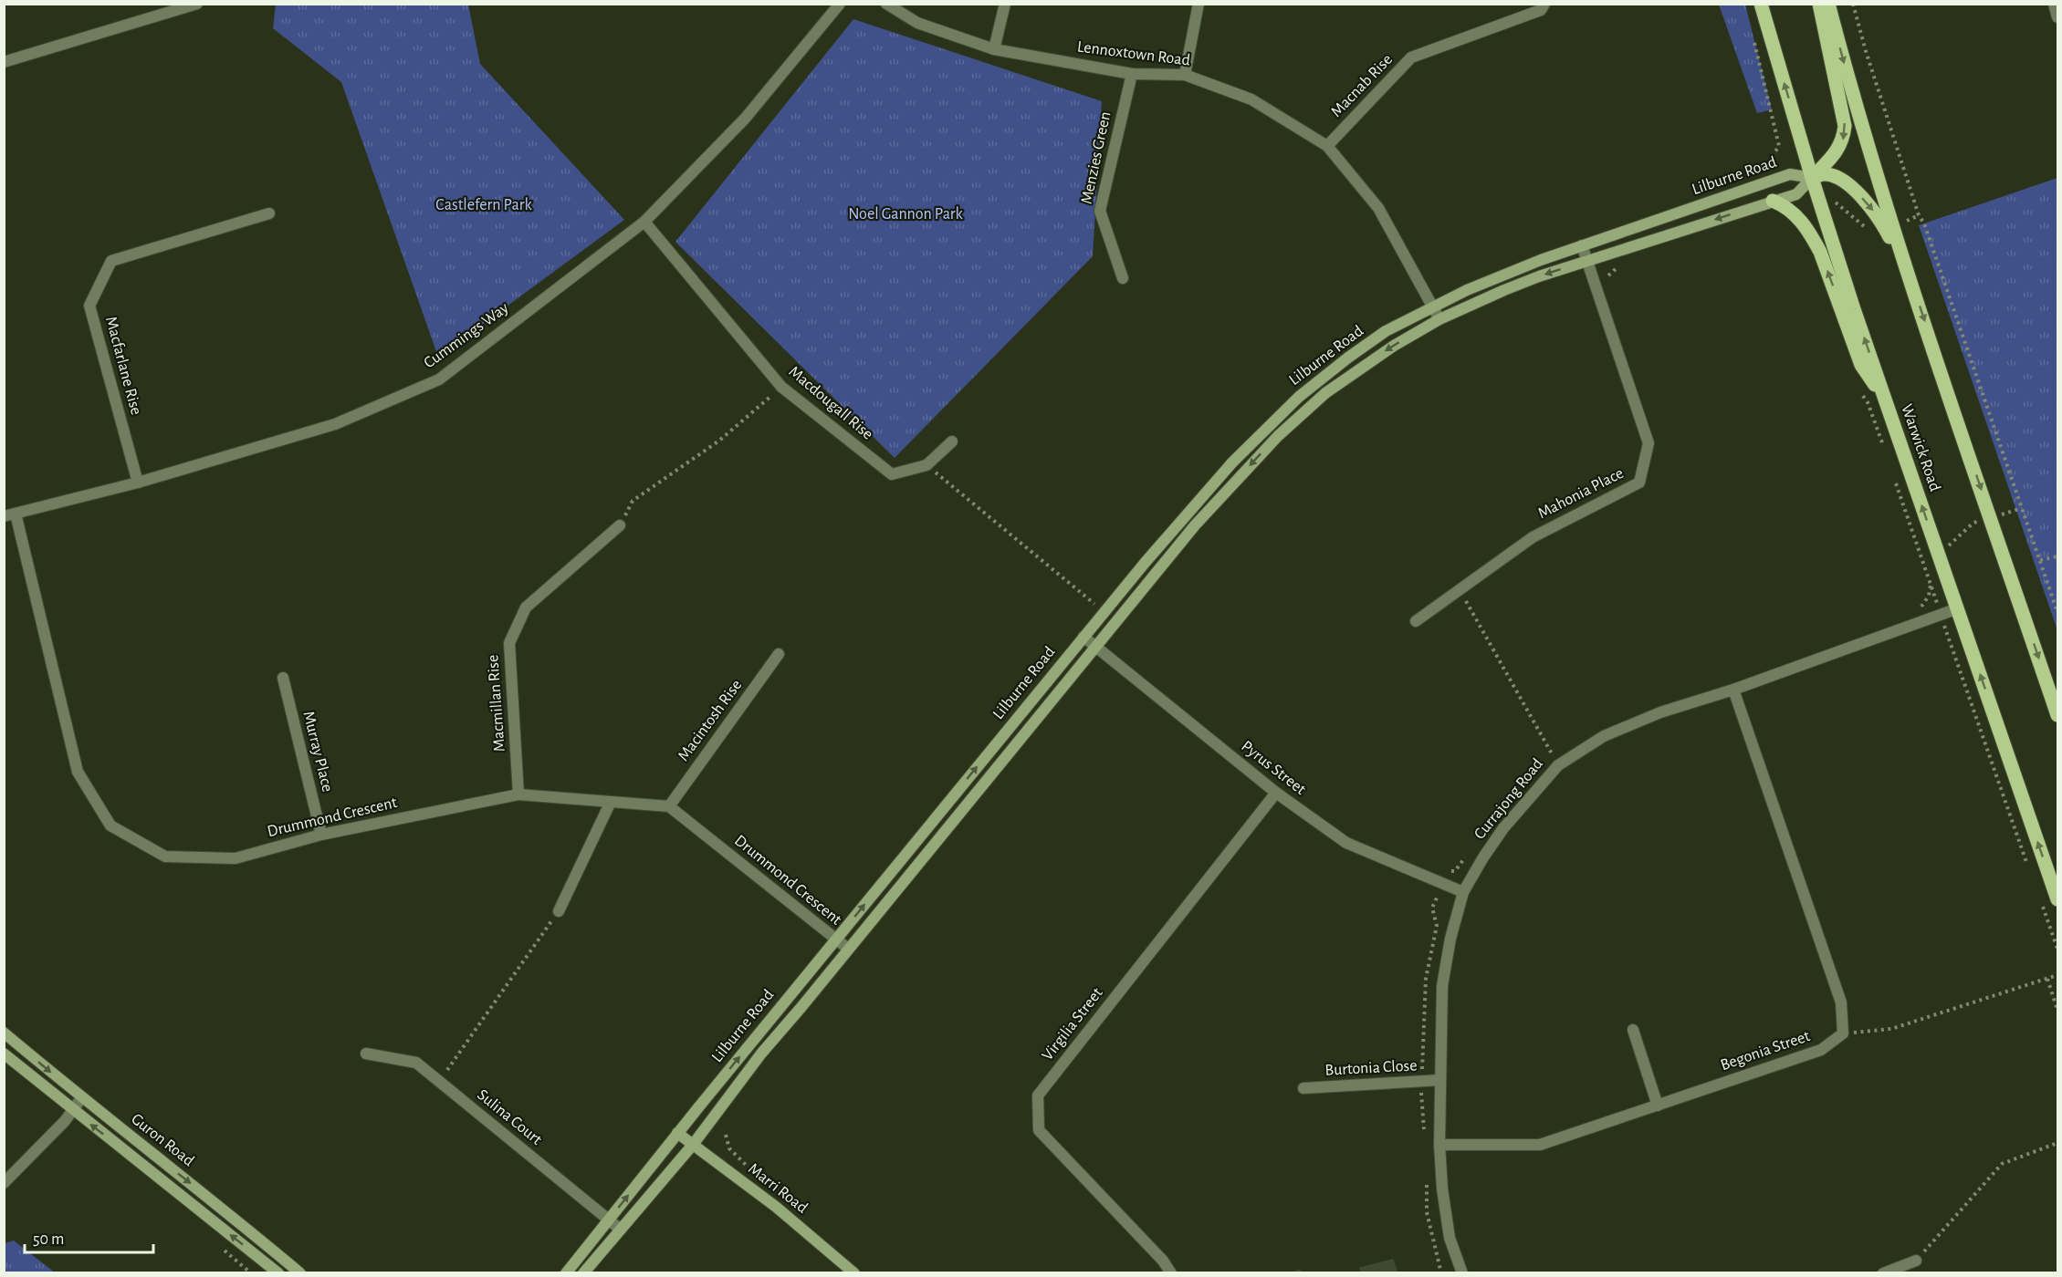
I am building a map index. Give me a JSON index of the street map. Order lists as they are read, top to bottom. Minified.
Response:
{"streets":{"main road":["Warwick Road"],"street":["Lennoxtown Road","Macnab Rise","Menzies Green","Lilburne Road","Cummings Way","Macfarlane Rise","Macdougall Rise","Mahonia Place","Macmillan Rise","Macintosh Rise","Murray Place","Pyrus Street","Currajong Road","Drummond Crescent","Virgilia Street","Begonia Street","Burtonia Close","Sulina Court","Guron Road","Marri Road"]},"crossings":[["Lennoxtown Road","Macnab Rise"],["Lennoxtown Road","Menzies Green"],["Lennoxtown Road","Lilburne Road"],["Lilburne Road","Warwick Road"],["Lilburne Road","Mahonia Place"],["Lilburne Road","Pyrus Street"],["Lilburne Road","Drummond Crescent"],["Lilburne Road","Sulina Court"],["Lilburne Road","Marri Road"],["Cummings Way","Macfarlane Rise"],["Cummings Way","Macdougall Rise"],["Cummings Way","Drummond Crescent"],["Warwick Road","Currajong Road"],["Macmillan Rise","Drummond Crescent"],["Macintosh Rise","Drummond Crescent"],["Murray Place","Drummond Crescent"],["Pyrus Street","Currajong Road"],["Pyrus Street","Virgilia Street"],["Currajong Road","Begonia Street"],["Currajong Road","Burtonia Close"]],"parks":["Castlefern Park","Noel Gannon Park"],"scale_bar":"50 m"}
